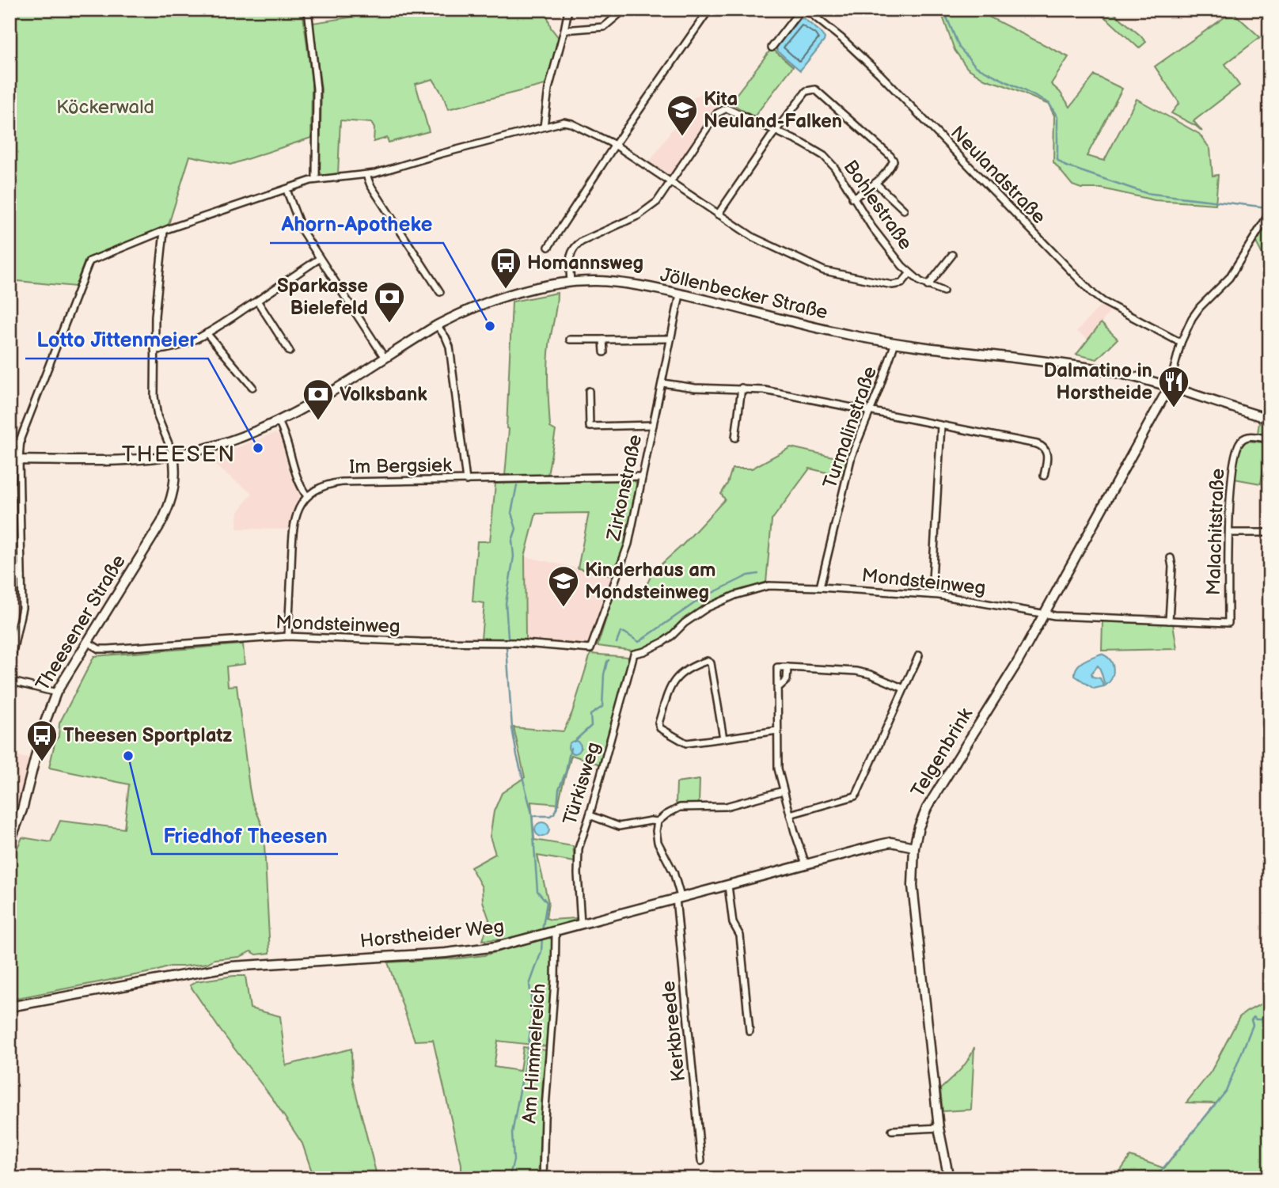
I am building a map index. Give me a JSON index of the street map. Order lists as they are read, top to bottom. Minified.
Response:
{"streets":{"street":["Neulandstraße","Bohlestraße","Jöllenbecker Straße","Turmalinstraße","Im Bergsiek","Zirkonstraße","Malachitstraße","Mondsteinweg","Theesener Straße","Telgenbrink","Türkisweg","Horstheider Weg","Kerkbreede","Am Himmelreich"]},"crossings":[["Bohlestraße","Jöllenbecker Straße"],["Jöllenbecker Straße","Turmalinstraße"],["Jöllenbecker Straße","Zirkonstraße"],["Jöllenbecker Straße","Theesener Straße"],["Jöllenbecker Straße","Telgenbrink"],["Turmalinstraße","Mondsteinweg"],["Im Bergsiek","Zirkonstraße"],["Zirkonstraße","Mondsteinweg"],["Malachitstraße","Mondsteinweg"],["Mondsteinweg","Theesener Straße"],["Mondsteinweg","Telgenbrink"],["Mondsteinweg","Türkisweg"],["Telgenbrink","Horstheider Weg"],["Türkisweg","Horstheider Weg"],["Horstheider Weg","Kerkbreede"],["Horstheider Weg","Am Himmelreich"]],"districts":["THEESEN"],"parks":["Köckerwald"],"places":{"school or university":["Kita Neuland-Falken","Kinderhaus am Mondsteinweg"],"bus stop":["Homannsweg","Theesen Sportplatz"],"bank":["Sparkasse Bielefeld","Volksbank"],"other":["Ahorn-Apotheke","Lotto Jittenmeier","Friedhof Theesen"],"restaurant":["Dalmatino in Horstheide"]}}
